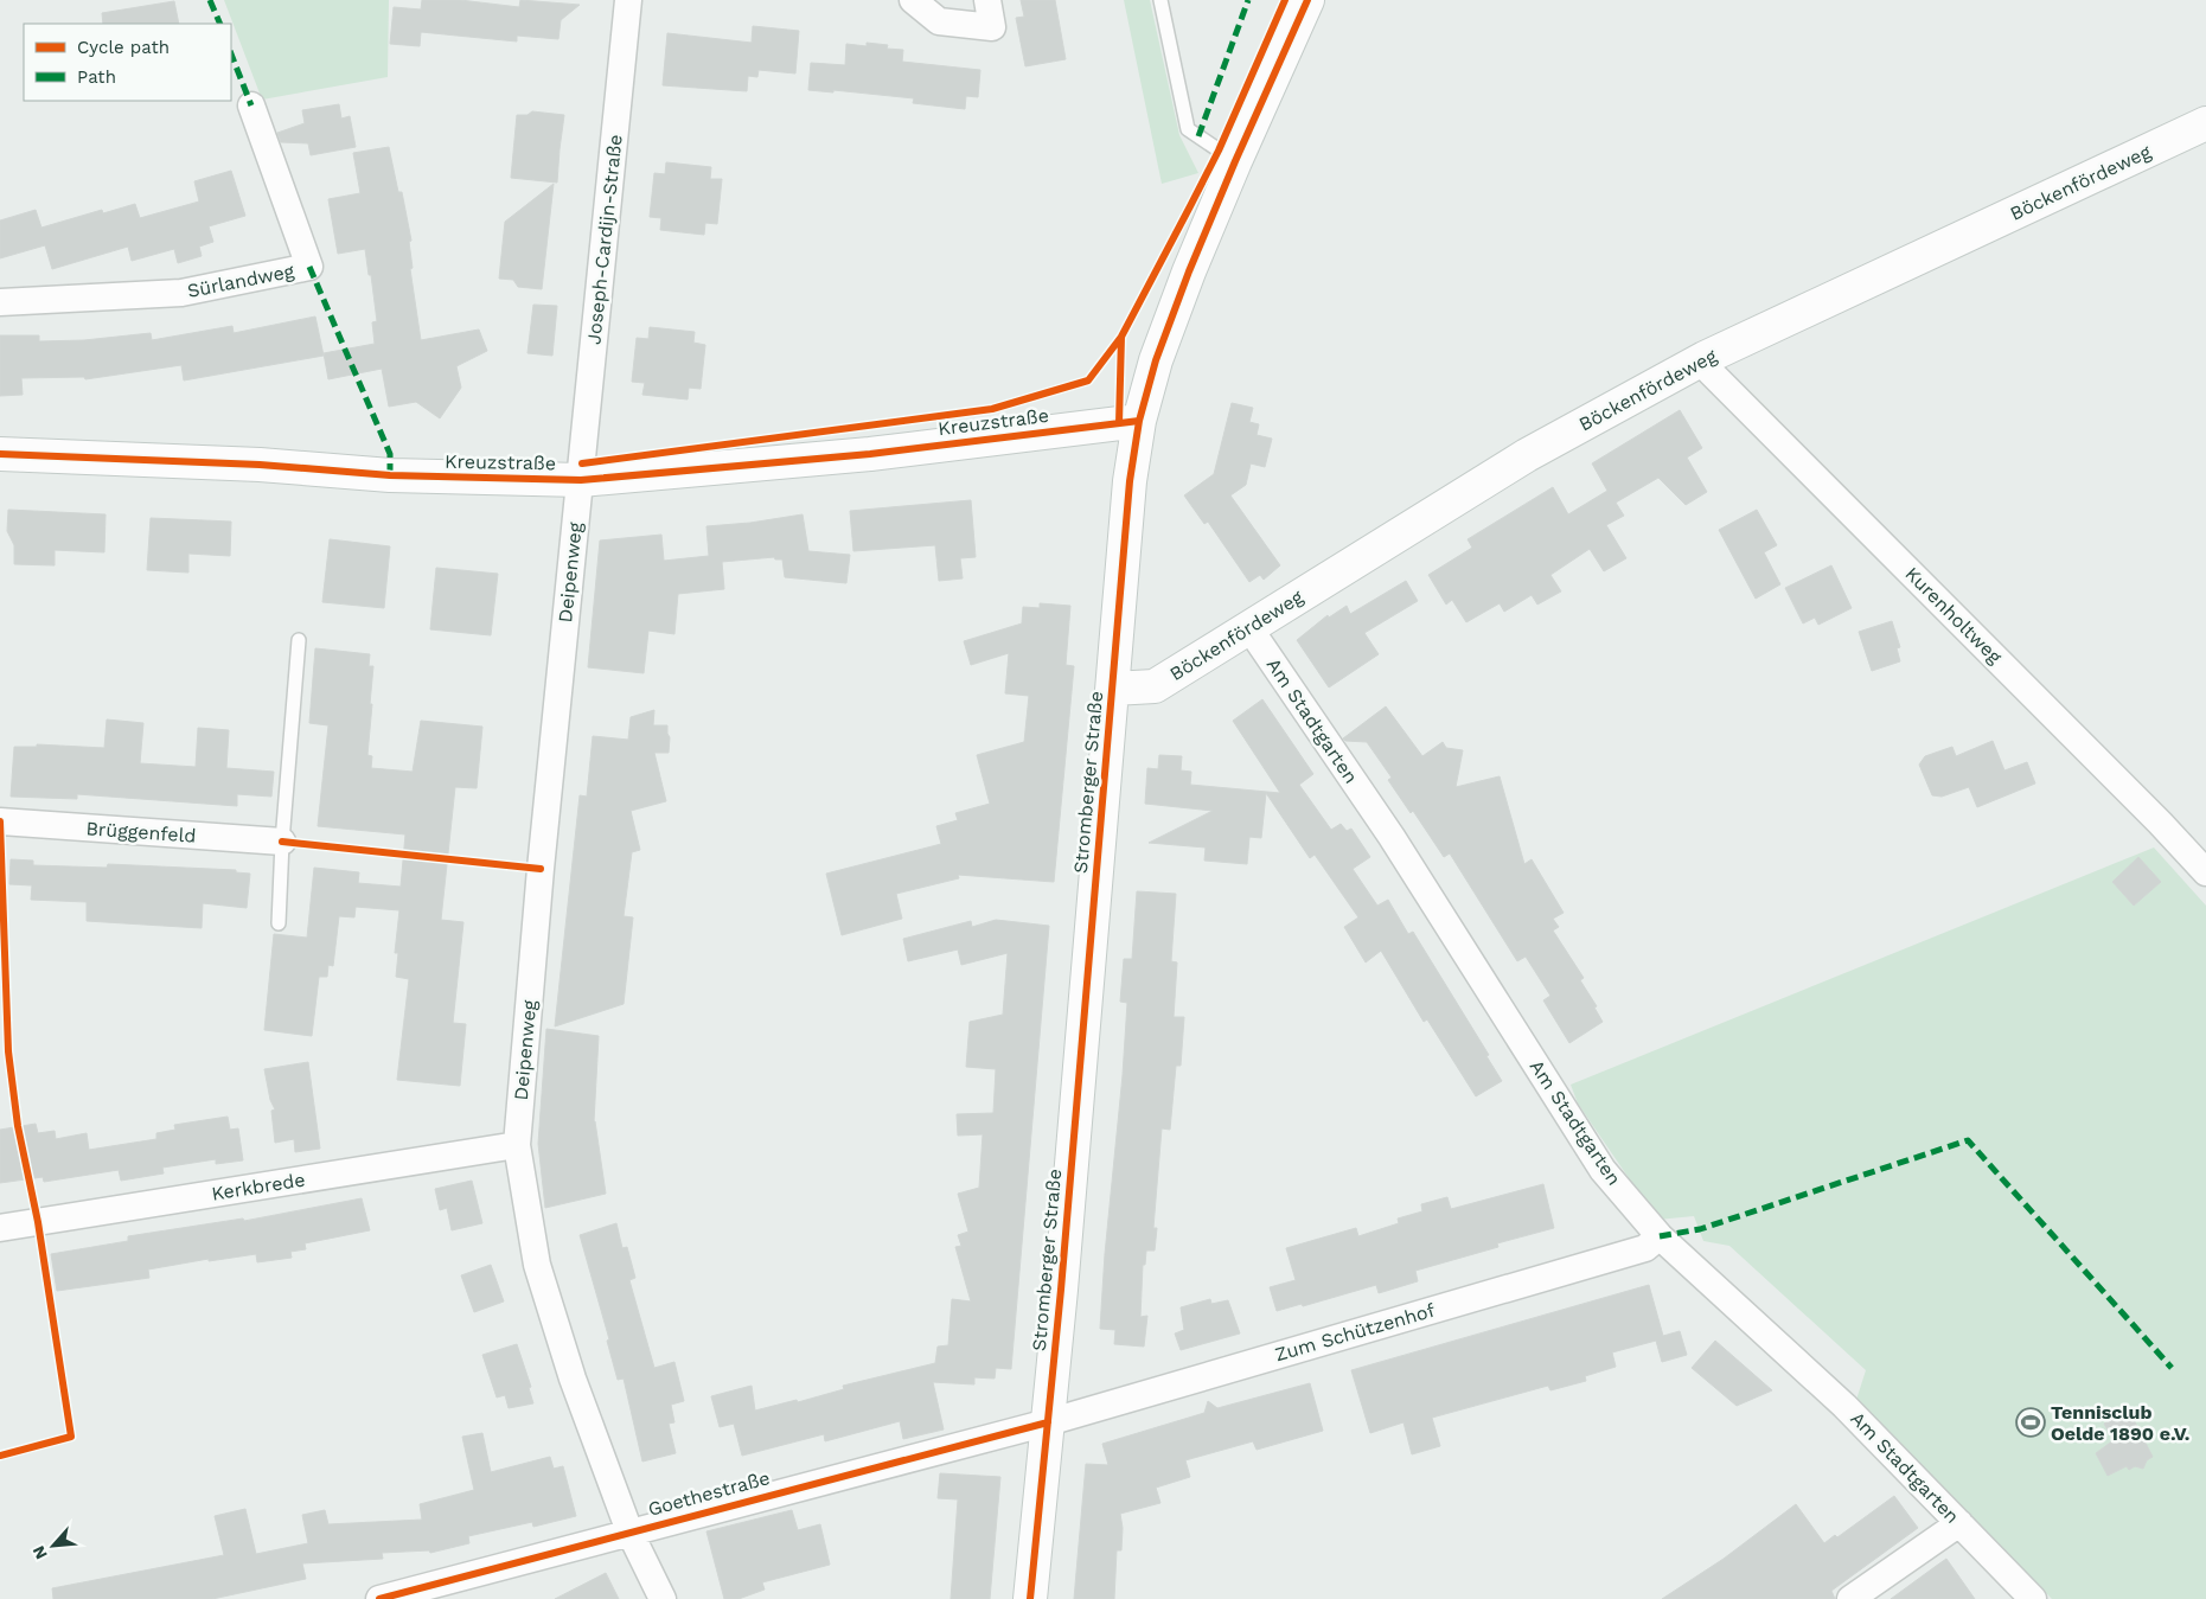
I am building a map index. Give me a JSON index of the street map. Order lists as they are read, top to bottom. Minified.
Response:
{"streets":{"street":["Böckenfördeweg","Joseph-Cardijn-Straße","Sürlandweg","Kreuzstraße","Deipenweg","Kurenholtweg","Am Stadtgarten","Stromberger Straße","Brüggenfeld","Kerkbrede","Zum Schützenhof","Goethestraße"]},"crossings":[["Böckenfördeweg","Kurenholtweg"],["Böckenfördeweg","Am Stadtgarten"],["Böckenfördeweg","Stromberger Straße"],["Joseph-Cardijn-Straße","Kreuzstraße"],["Joseph-Cardijn-Straße","Deipenweg"],["Kreuzstraße","Deipenweg"],["Kreuzstraße","Stromberger Straße"],["Deipenweg","Kerkbrede"],["Deipenweg","Goethestraße"],["Am Stadtgarten","Zum Schützenhof"],["Stromberger Straße","Zum Schützenhof"],["Stromberger Straße","Goethestraße"],["Zum Schützenhof","Goethestraße"]],"places":{"sports":["Tennisclub Oelde 1890 e.V."]},"legend":["Cycle path","Path"],"north":"bottom left"}
